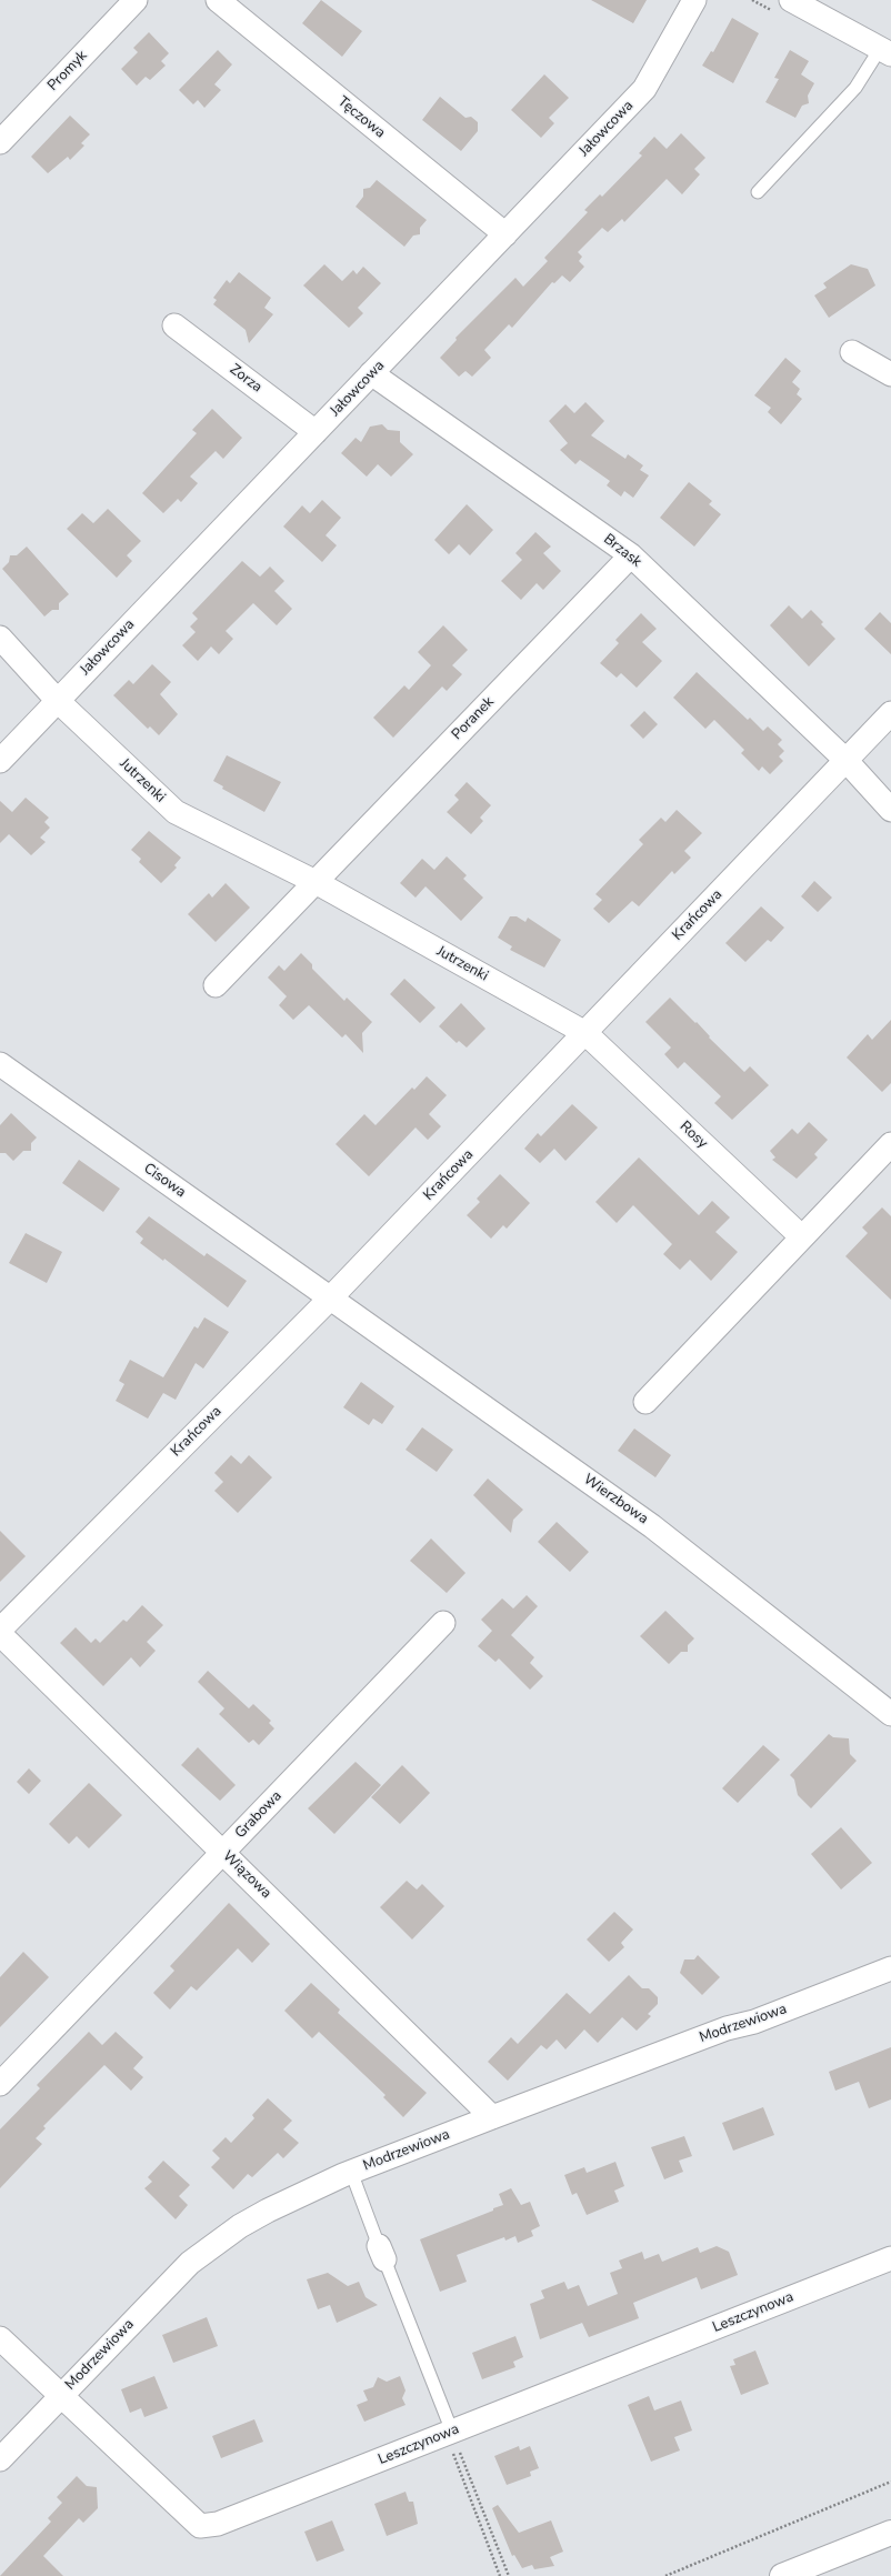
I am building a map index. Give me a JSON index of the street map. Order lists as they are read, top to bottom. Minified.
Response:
{"streets":{"street":["Promyk","Tęczowa","Jałowcowa","Zorza","Brzask","Poranek","Jutrzenki","Krańcowa","Rosy","Cisowa","Wierzbowa","Grabowa","Wiązowa","Modrzewiowa","Leszczynowa"]},"crossings":[["Tęczowa","Jałowcowa"],["Jałowcowa","Zorza"],["Jałowcowa","Brzask"],["Jałowcowa","Jutrzenki"],["Brzask","Poranek"],["Brzask","Krańcowa"],["Poranek","Jutrzenki"],["Jutrzenki","Krańcowa"],["Jutrzenki","Rosy"],["Krańcowa","Rosy"],["Krańcowa","Cisowa"],["Krańcowa","Wierzbowa"],["Cisowa","Wierzbowa"],["Grabowa","Wiązowa"],["Wiązowa","Modrzewiowa"],["Modrzewiowa","Leszczynowa"]]}
